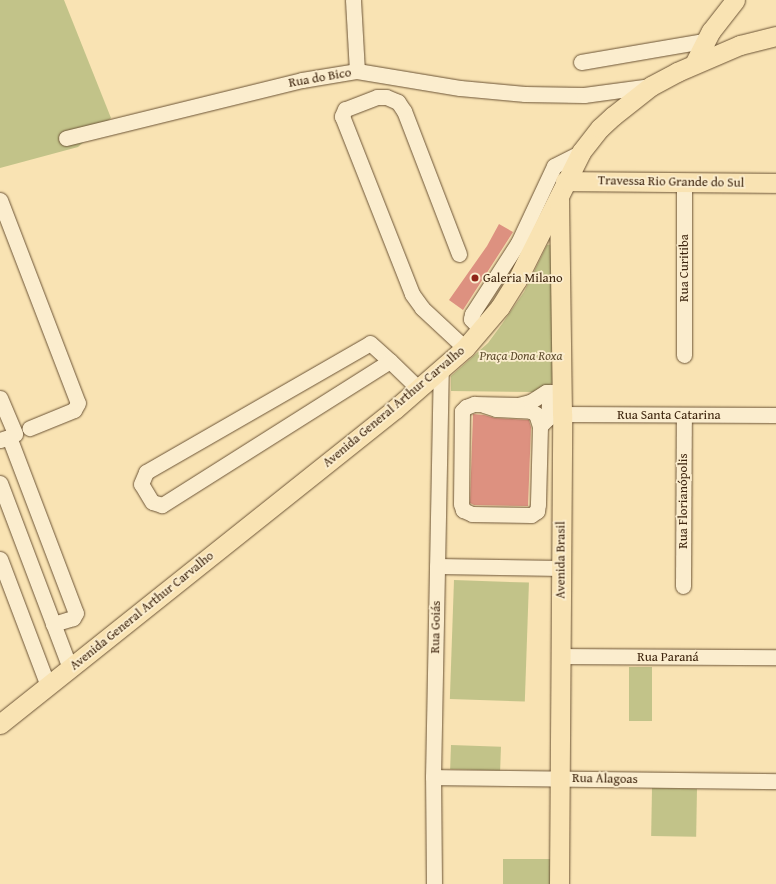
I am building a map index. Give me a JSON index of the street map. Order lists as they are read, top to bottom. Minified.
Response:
{"streets":{"main road":["Travessa Rio Grande do Sul","Avenida General Arthur Carvalho","Avenida Brasil"],"street":["Rua do Bico","Rua Curitiba","Rua Santa Catarina","Rua Florianópolis","Rua Goiás","Rua Paraná","Rua Alagoas"]},"crossings":[["Rua do Bico","Avenida General Arthur Carvalho"],["Travessa Rio Grande do Sul","Rua Curitiba"],["Travessa Rio Grande do Sul","Avenida General Arthur Carvalho"],["Travessa Rio Grande do Sul","Avenida Brasil"],["Avenida General Arthur Carvalho","Avenida Brasil"],["Avenida General Arthur Carvalho","Rua Goiás"],["Rua Santa Catarina","Rua Florianópolis"],["Rua Santa Catarina","Avenida Brasil"],["Avenida Brasil","Rua Paraná"],["Avenida Brasil","Rua Alagoas"],["Rua Goiás","Rua Alagoas"]],"parks":["Praça Dona Roxa"],"places":["Galeria Milano"]}
